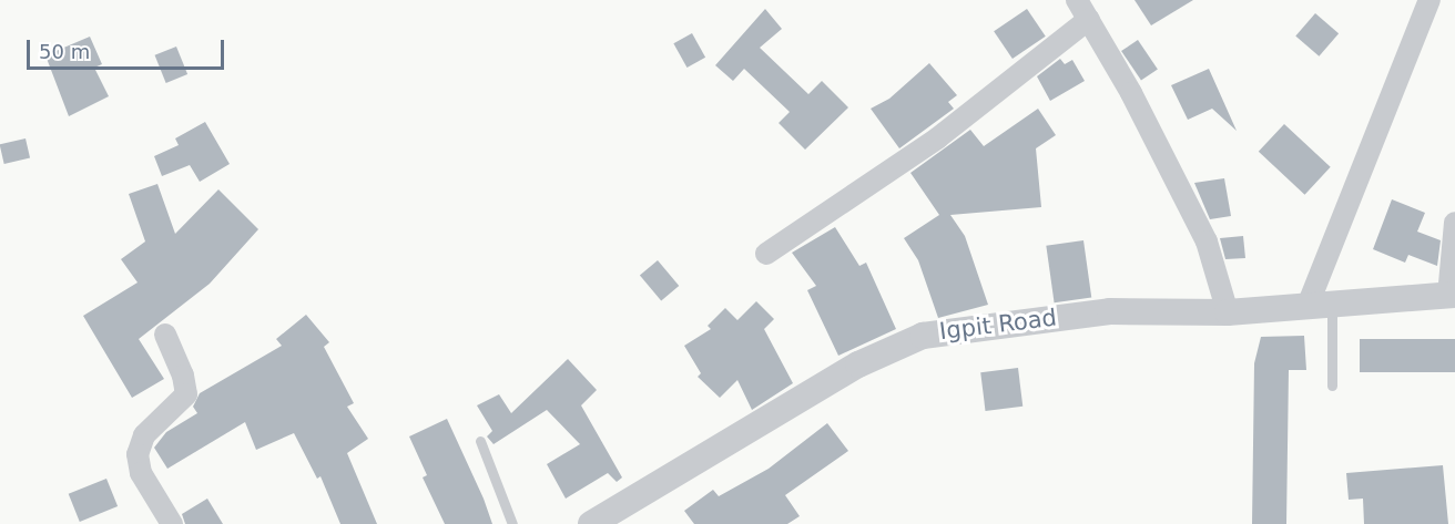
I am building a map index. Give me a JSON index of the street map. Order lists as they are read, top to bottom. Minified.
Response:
{"streets":{"street":["Igpit Road"]},"scale_bar":"50 m"}
